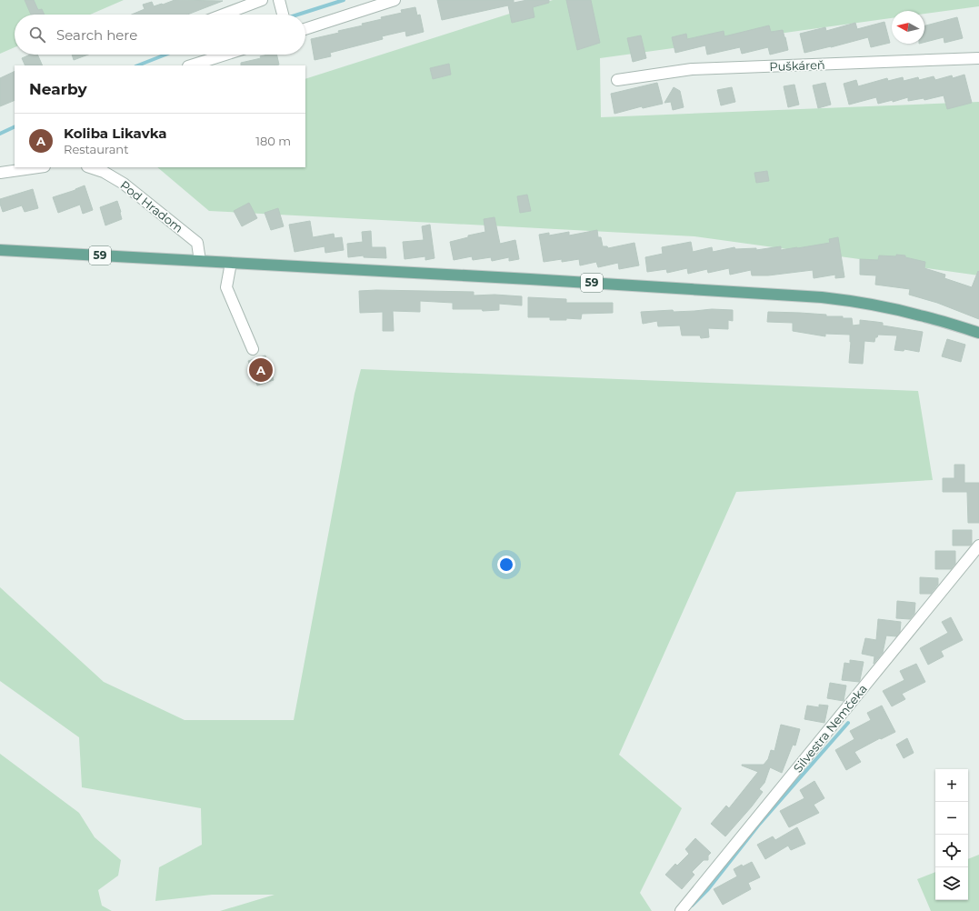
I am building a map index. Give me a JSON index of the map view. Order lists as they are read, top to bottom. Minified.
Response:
{"streets":{"main road":["59"],"street":["Puškáreň","Pod Hradom","Silvestra Nemčeka"]},"crossings":[["Pod Hradom","59"]],"north":"left","page":{"search":"Search here","heading":"Nearby","list":[{"mark":"A","name":"Koliba Likavka","note":"Restaurant","value":"180 m"}],"pins":"A","map_buttons":["+","−"]}}
